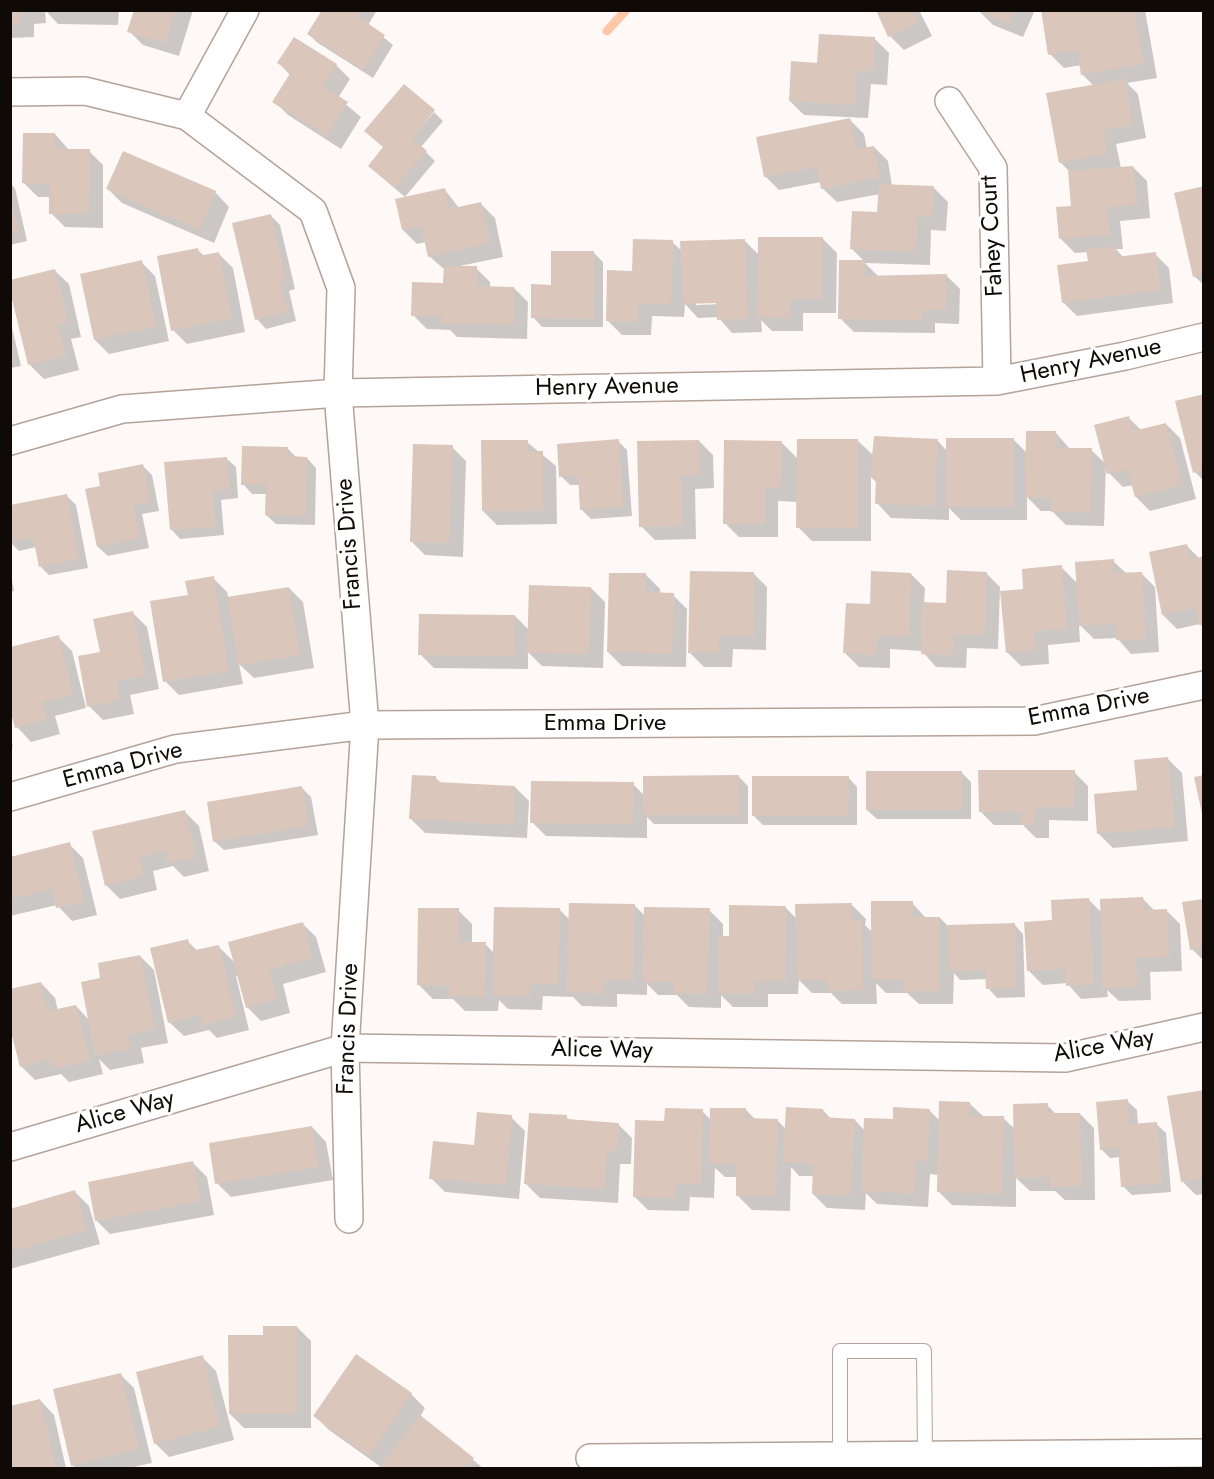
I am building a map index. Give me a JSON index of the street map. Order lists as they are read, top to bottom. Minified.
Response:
{"streets":{"street":["Fahey Court","Henry Avenue","Francis Drive","Emma Drive","Alice Way"]},"crossings":[["Fahey Court","Henry Avenue"],["Henry Avenue","Francis Drive"],["Francis Drive","Emma Drive"],["Francis Drive","Alice Way"]]}
